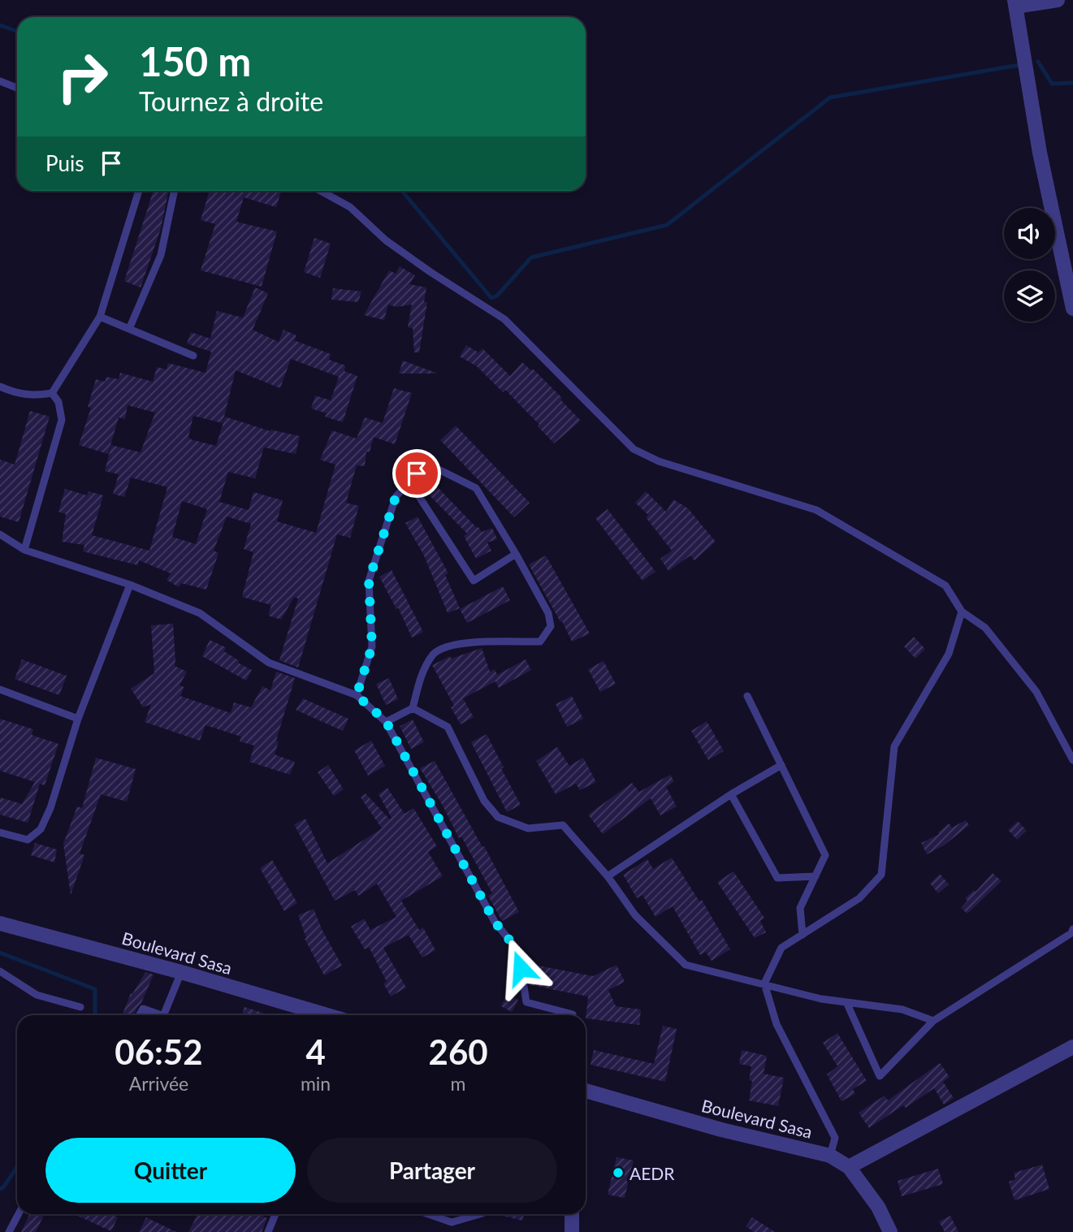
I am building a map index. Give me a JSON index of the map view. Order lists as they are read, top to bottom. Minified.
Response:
{"streets":{"street":["Boulevard Sasa"]},"places":["AEDR"],"page":{"turn":["150 m","Tournez à droite"],"then":"Puis","eta":["06:52","Arrivée","4","min","260","m"],"buttons":["Quitter","Partager"]}}
